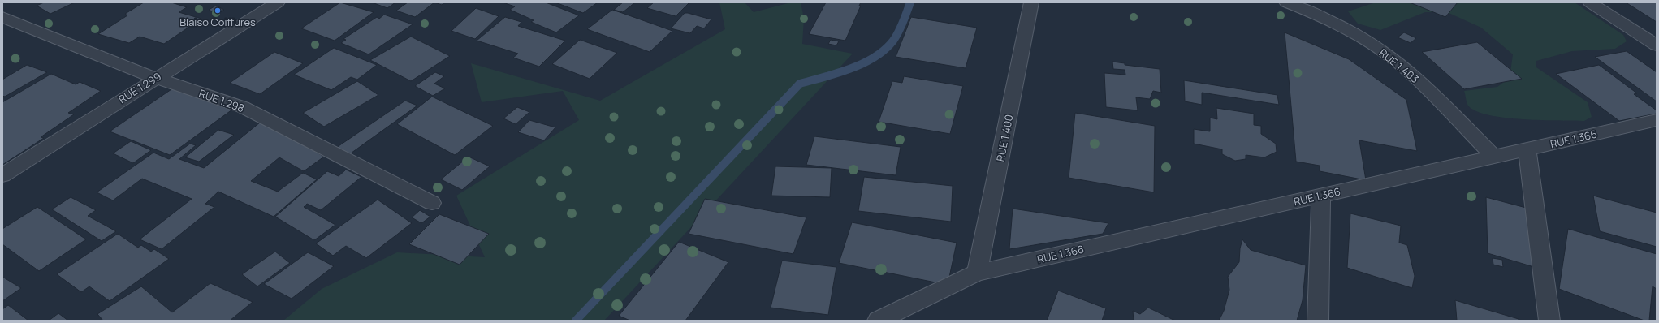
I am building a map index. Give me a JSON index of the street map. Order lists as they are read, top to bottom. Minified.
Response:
{"streets":{"street":["RUE 1.403","RUE 1.299","RUE 1.298","RUE 1.400","RUE 1.366"]},"crossings":[["RUE 1.403","RUE 1.366"],["RUE 1.299","RUE 1.298"],["RUE 1.400","RUE 1.366"]],"places":["Blaiso Coiffures"]}
